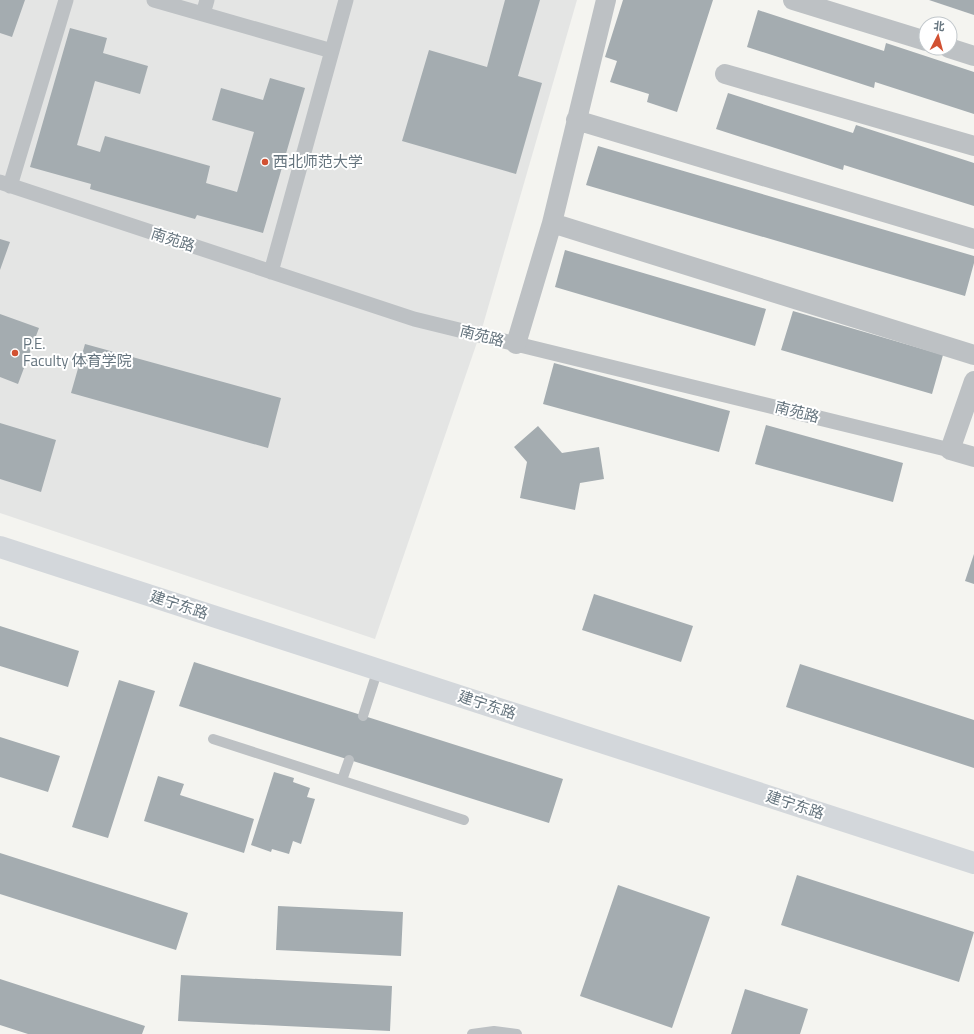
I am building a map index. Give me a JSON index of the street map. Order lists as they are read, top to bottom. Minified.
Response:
{"streets":{"main road":["建宁东路"],"street":["南苑路"]},"places":["西北师范大学","P.E. Faculty 体育学院"],"north":"top"}
